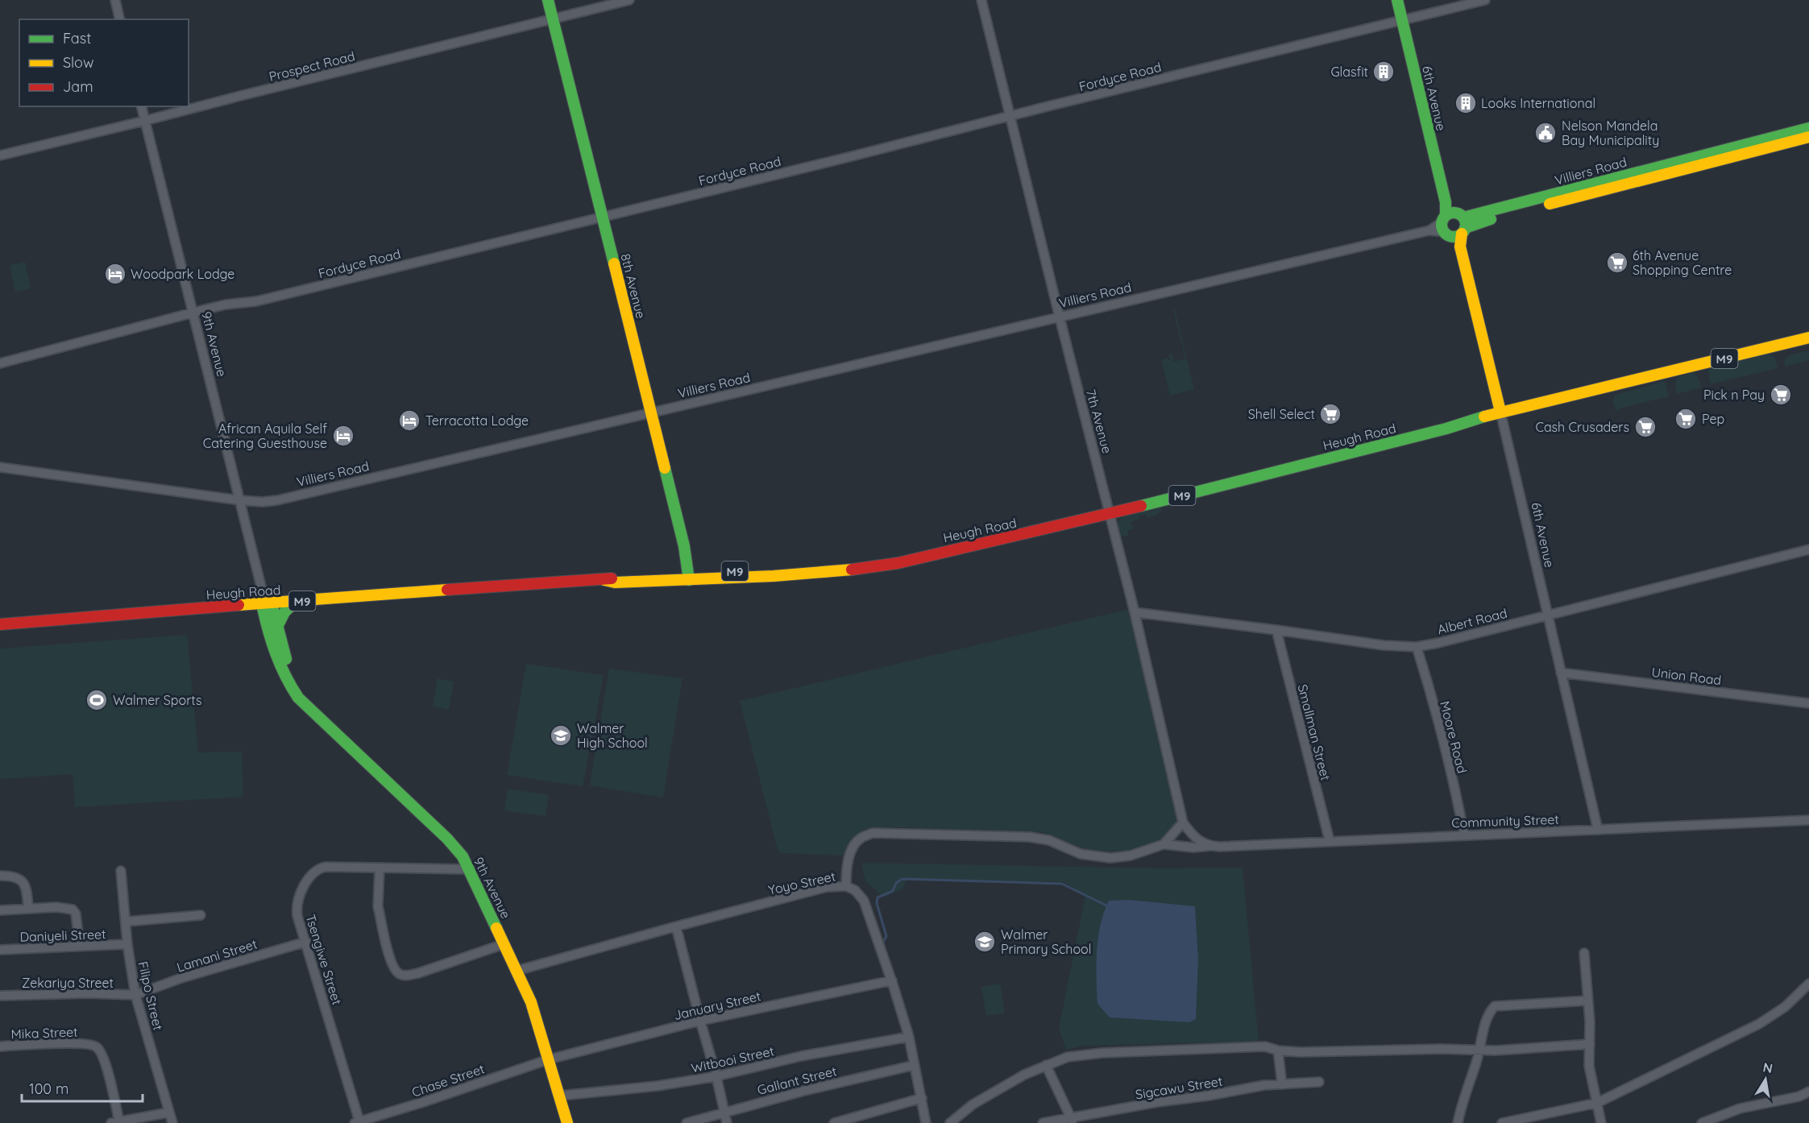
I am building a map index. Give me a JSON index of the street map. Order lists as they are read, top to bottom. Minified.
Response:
{"streets":{"street":["Prospect Road","Fordyce Road","6th Avenue","Villiers Road","8th Avenue","9th Avenue","M9","7th Avenue","Heugh Road","Albert Road","Union Road","Smallman Street","Moore Road","Community Street","Yoyo Street","Daniyeli Street","Lamani Street","Tsengiwe Street","Zekariya Street","Filipo Street","January Street","Mika Street","Witbooi Street","Chase Street","Gallant Street","Sigcawu Street"]},"crossings":[["Prospect Road","8th Avenue"],["Prospect Road","9th Avenue"],["Fordyce Road","6th Avenue"],["Fordyce Road","8th Avenue"],["Fordyce Road","9th Avenue"],["Fordyce Road","7th Avenue"],["6th Avenue","Villiers Road"],["6th Avenue","Heugh Road"],["6th Avenue","Albert Road"],["6th Avenue","Union Road"],["6th Avenue","Community Street"],["Villiers Road","8th Avenue"],["Villiers Road","9th Avenue"],["Villiers Road","7th Avenue"],["8th Avenue","Heugh Road"],["9th Avenue","Heugh Road"],["9th Avenue","Yoyo Street"],["9th Avenue","Tsengiwe Street"],["9th Avenue","January Street"],["9th Avenue","Witbooi Street"],["9th Avenue","Chase Street"],["7th Avenue","Heugh Road"],["7th Avenue","Albert Road"],["7th Avenue","Community Street"],["Albert Road","Smallman Street"],["Albert Road","Moore Road"],["Smallman Street","Community Street"],["Moore Road","Community Street"],["Yoyo Street","January Street"],["Yoyo Street","Witbooi Street"],["Yoyo Street","Gallant Street"],["Daniyeli Street","Filipo Street"],["Lamani Street","Tsengiwe Street"],["Lamani Street","Zekariya Street"],["Lamani Street","Filipo Street"],["Tsengiwe Street","Chase Street"],["Zekariya Street","Filipo Street"],["January Street","Chase Street"]],"places":{"building":["Glasfit","Looks International"],"public building":["Nelson Mandela Bay Municipality"],"supermarket":["6th Avenue Shopping Centre","Pick n Pay","Shell Select","Pep","Cash Crusaders"],"hotel":["Woodpark Lodge","Terracotta Lodge","African Aquila Self Catering Guesthouse"],"sports":["Walmer Sports"],"school or university":["Walmer High School","Walmer Primary School"]},"legend":["Fast","Slow","Jam"],"scale_bar":"100 m","north":"top"}
